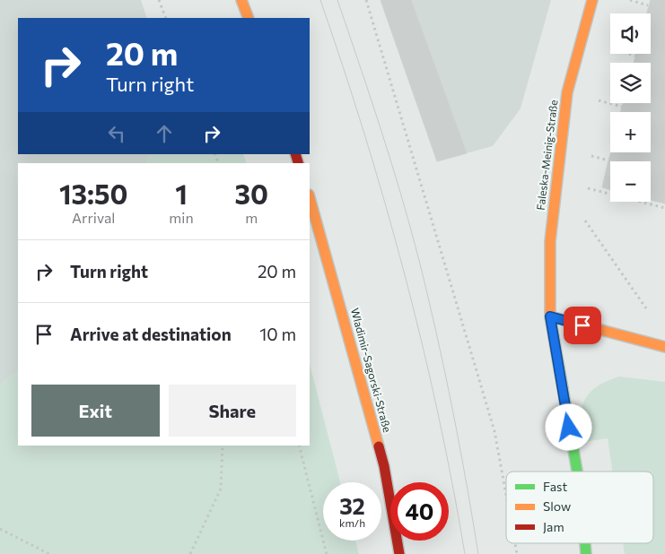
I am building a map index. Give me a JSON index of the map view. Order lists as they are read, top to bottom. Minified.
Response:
{"streets":{"street":["Faleska-Meinig-Straße","Wladimir-Sagorski-Straße"]},"legend":["Fast","Slow","Jam"],"page":{"map_buttons":["+","−"],"turn":["20 m","Turn right"],"eta":["13:50","Arrival","1","min","30","m"],"list":[{"name":"Turn right","value":"20 m"},{"name":"Arrive at destination","value":"10 m"}],"buttons":["Exit","Share"],"speed":"32 km/h","limit":"40"}}
